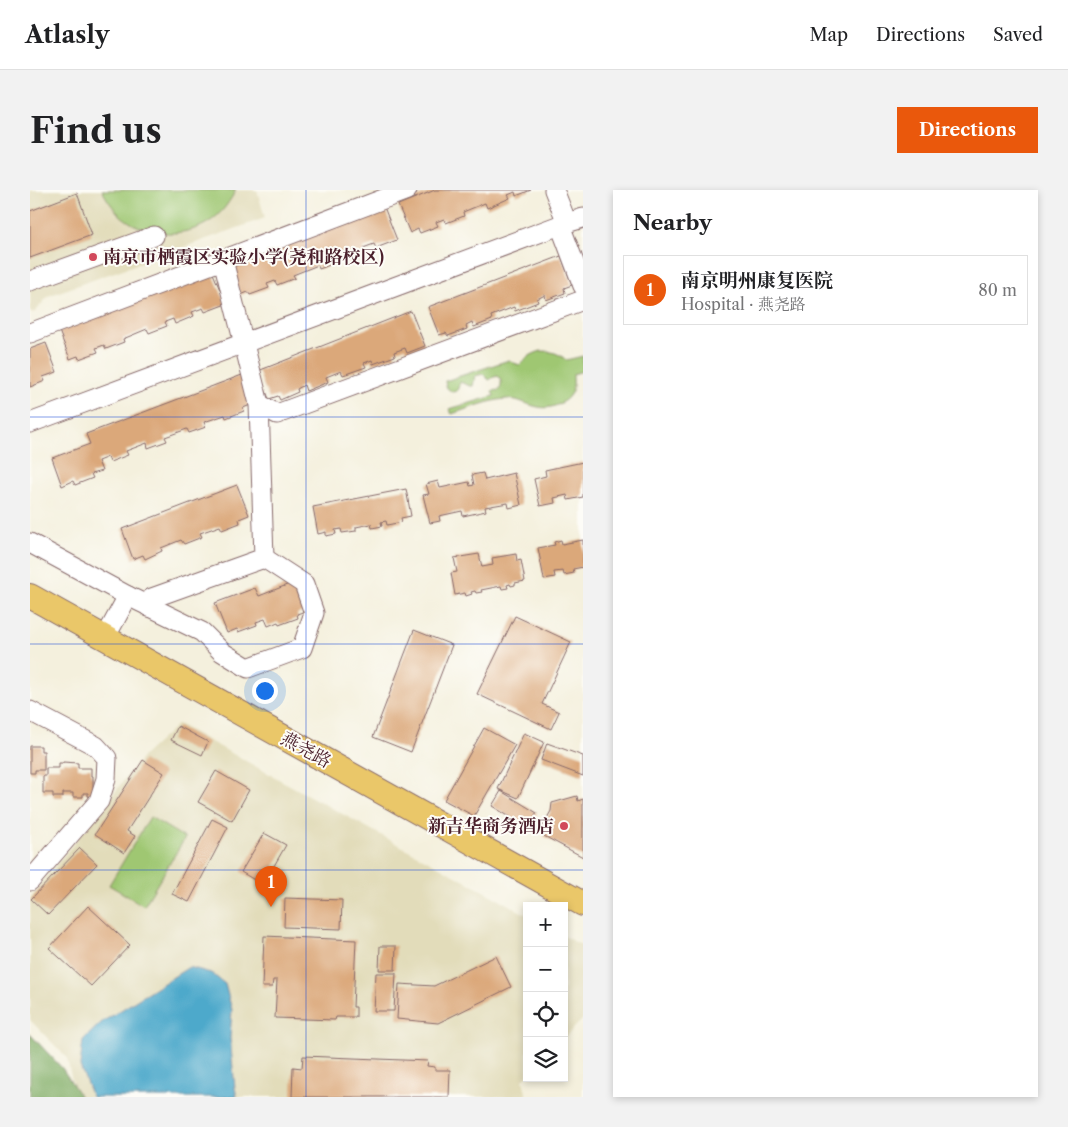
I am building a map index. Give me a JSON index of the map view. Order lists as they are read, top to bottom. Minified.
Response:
{"streets":{"main road":["燕尧路"]},"places":["南京市栖霞区实验小学(尧和路校区)","新吉华商务酒店"],"page":{"header":"Atlasly","nav":["Map","Directions","Saved"],"buttons":"Directions","title":"Find us","heading":"Nearby","list":[{"mark":"1","name":"南京明州康复医院","note":"Hospital · 燕尧路","value":"80 m"}],"pins":"1","map_buttons":["+","−"]}}
